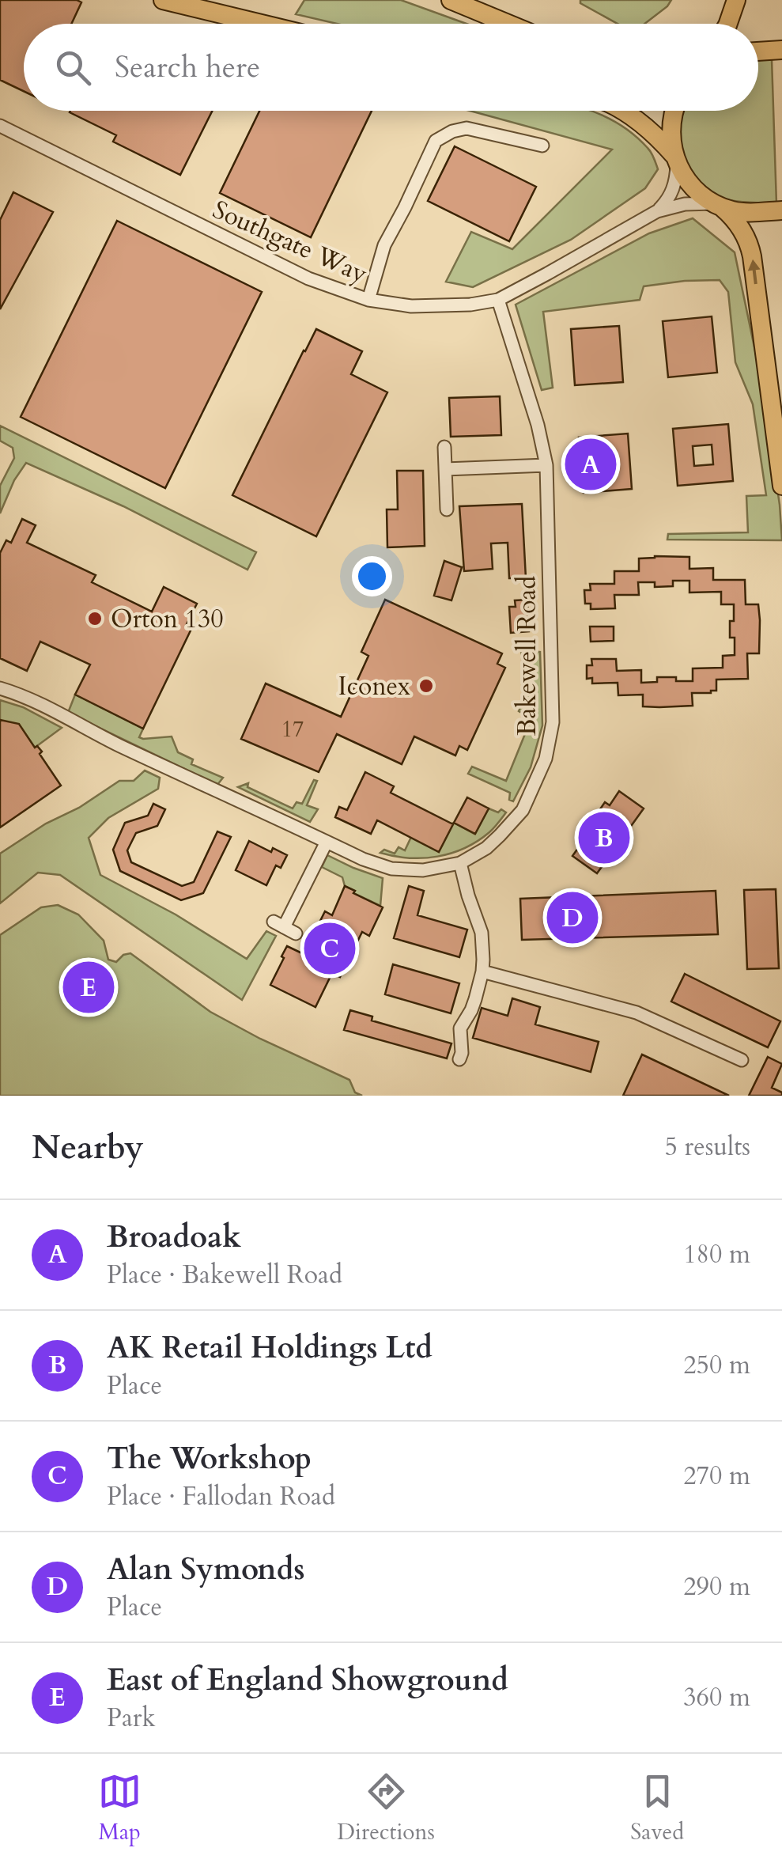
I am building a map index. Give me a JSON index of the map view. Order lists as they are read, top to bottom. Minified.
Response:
{"streets":{"street":["Southgate Way","Bakewell Road"]},"crossings":[["Southgate Way","Bakewell Road"]],"places":["Orton 130","Iconex"],"house_numbers":["17"],"page":{"search":"Search here","pins":["A","B","D","C","E"],"heading":["Nearby","5 results"],"list":[{"mark":"A","name":"Broadoak","note":"Place · Bakewell Road","value":"180 m"},{"mark":"B","name":"AK Retail Holdings Ltd","note":"Place","value":"250 m"},{"mark":"C","name":"The Workshop","note":"Place · Fallodan Road","value":"270 m"},{"mark":"D","name":"Alan Symonds","note":"Place","value":"290 m"},{"mark":"E","name":"East of England Showground","note":"Park","value":"360 m"}],"nav":["Map","Directions","Saved"]}}
